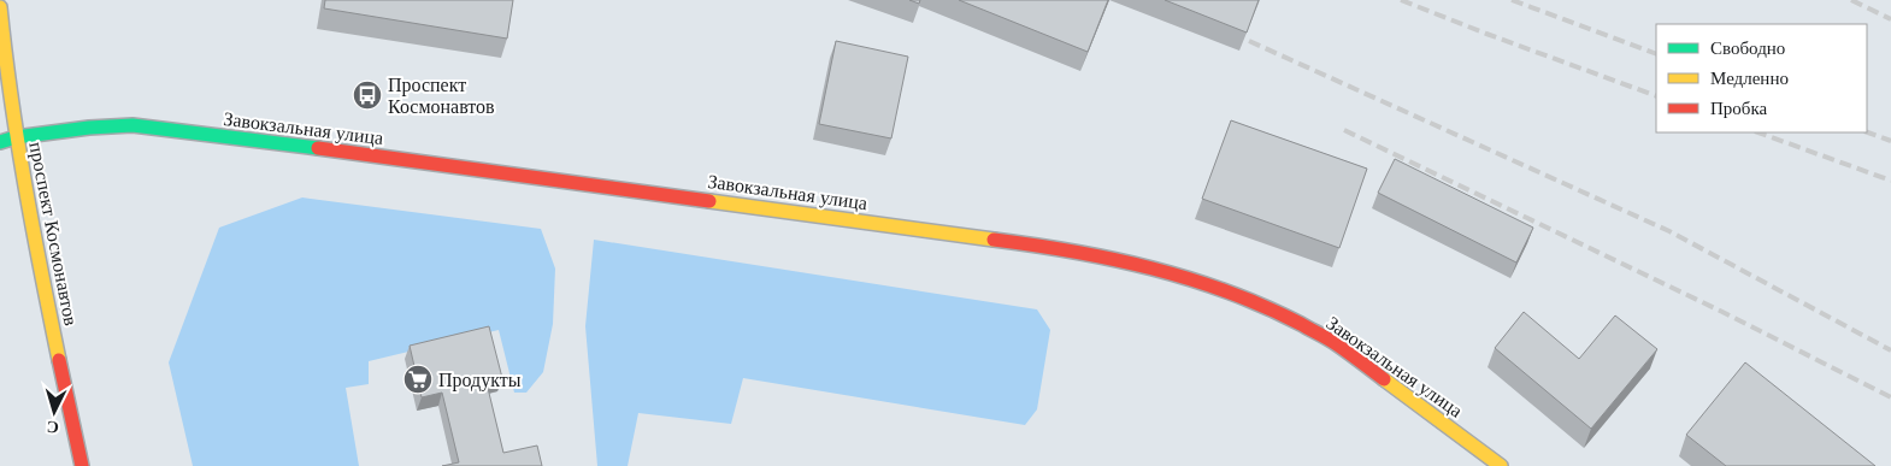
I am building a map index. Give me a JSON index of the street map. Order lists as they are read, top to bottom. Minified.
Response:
{"streets":{"main road":["Завокзальная улица","проспект Космонавтов"]},"crossings":[["Завокзальная улица","проспект Космонавтов"]],"places":{"bus stop":["Проспект Космонавтов"],"supermarket":["Продукты"]},"legend":["Свободно","Медленно","Пробка"],"north":"bottom"}
